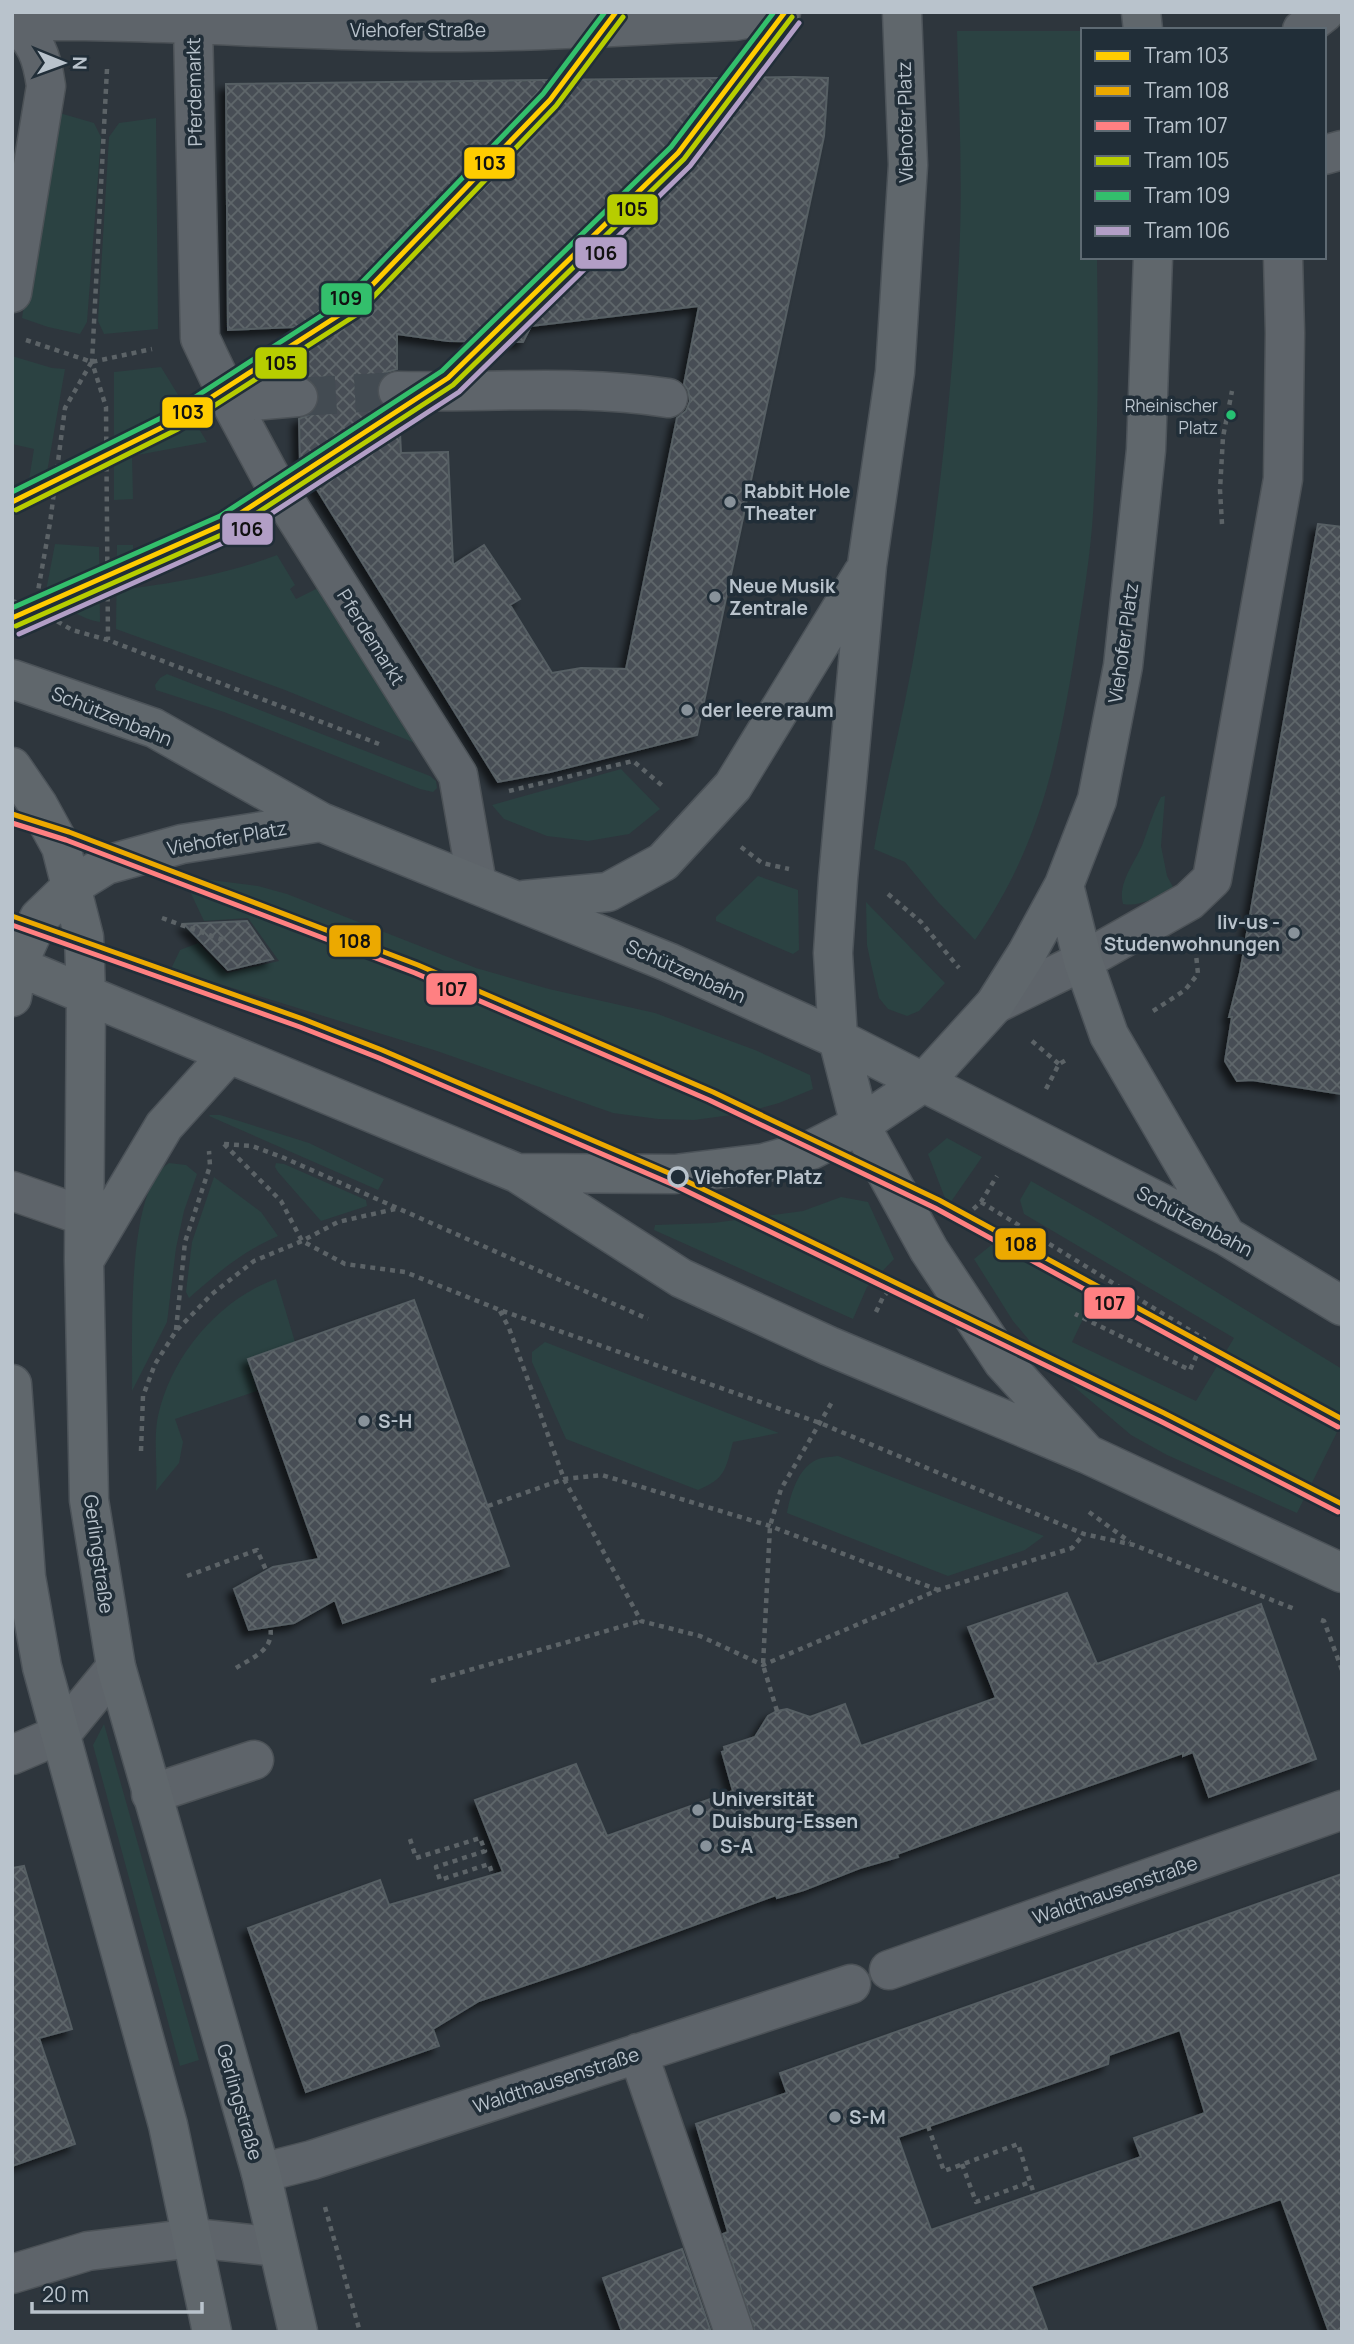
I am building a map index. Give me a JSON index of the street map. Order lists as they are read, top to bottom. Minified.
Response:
{"streets":{"main road":["Viehofer Platz","Schützenbahn","Gerlingstraße"],"street":["Viehofer Straße","Pferdemarkt","Waldthausenstraße"]},"crossings":[["Viehofer Straße","Pferdemarkt"],["Pferdemarkt","Schützenbahn"],["Viehofer Platz","Schützenbahn"],["Viehofer Platz","Gerlingstraße"],["Gerlingstraße","Waldthausenstraße"]],"places":["Rheinischer Platz","Rabbit Hole Theater","Neue Musik Zentrale","der leere raum","liv-us - Studenwohnungen","Viehofer Platz","S-H","Universität Duisburg-Essen","S-A","S-M"],"lines":["tram line 103","tram line 109","tram line 105","tram line 106","tram line 108","tram line 107"],"legend":["Tram 103","Tram 108","Tram 107","Tram 105","Tram 109","Tram 106"],"scale_bar":"20 m","north":"right"}
